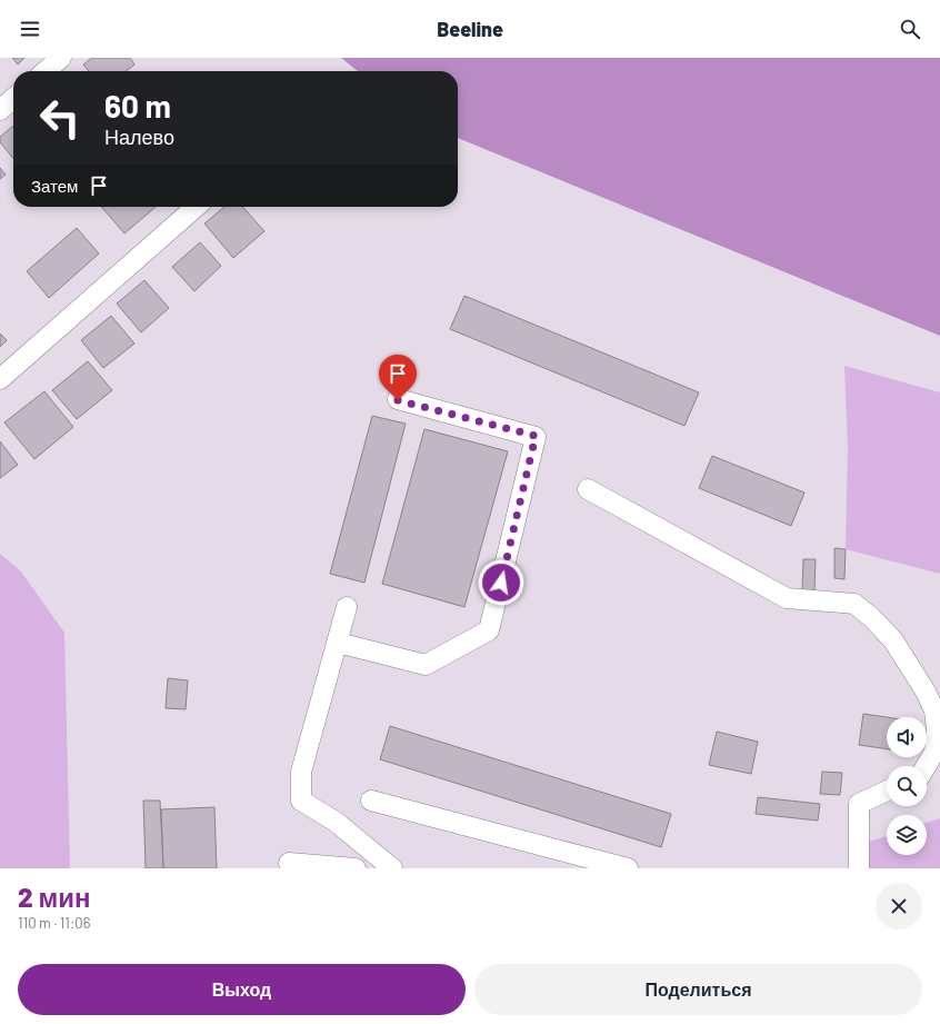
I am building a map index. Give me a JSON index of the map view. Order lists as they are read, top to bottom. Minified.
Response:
{"page":{"header":"Beeline","turn":["60 m","Налево"],"then":"Затем","heading":["2 мин","110 m · 11:06"],"buttons":["Выход","Поделиться"]}}
